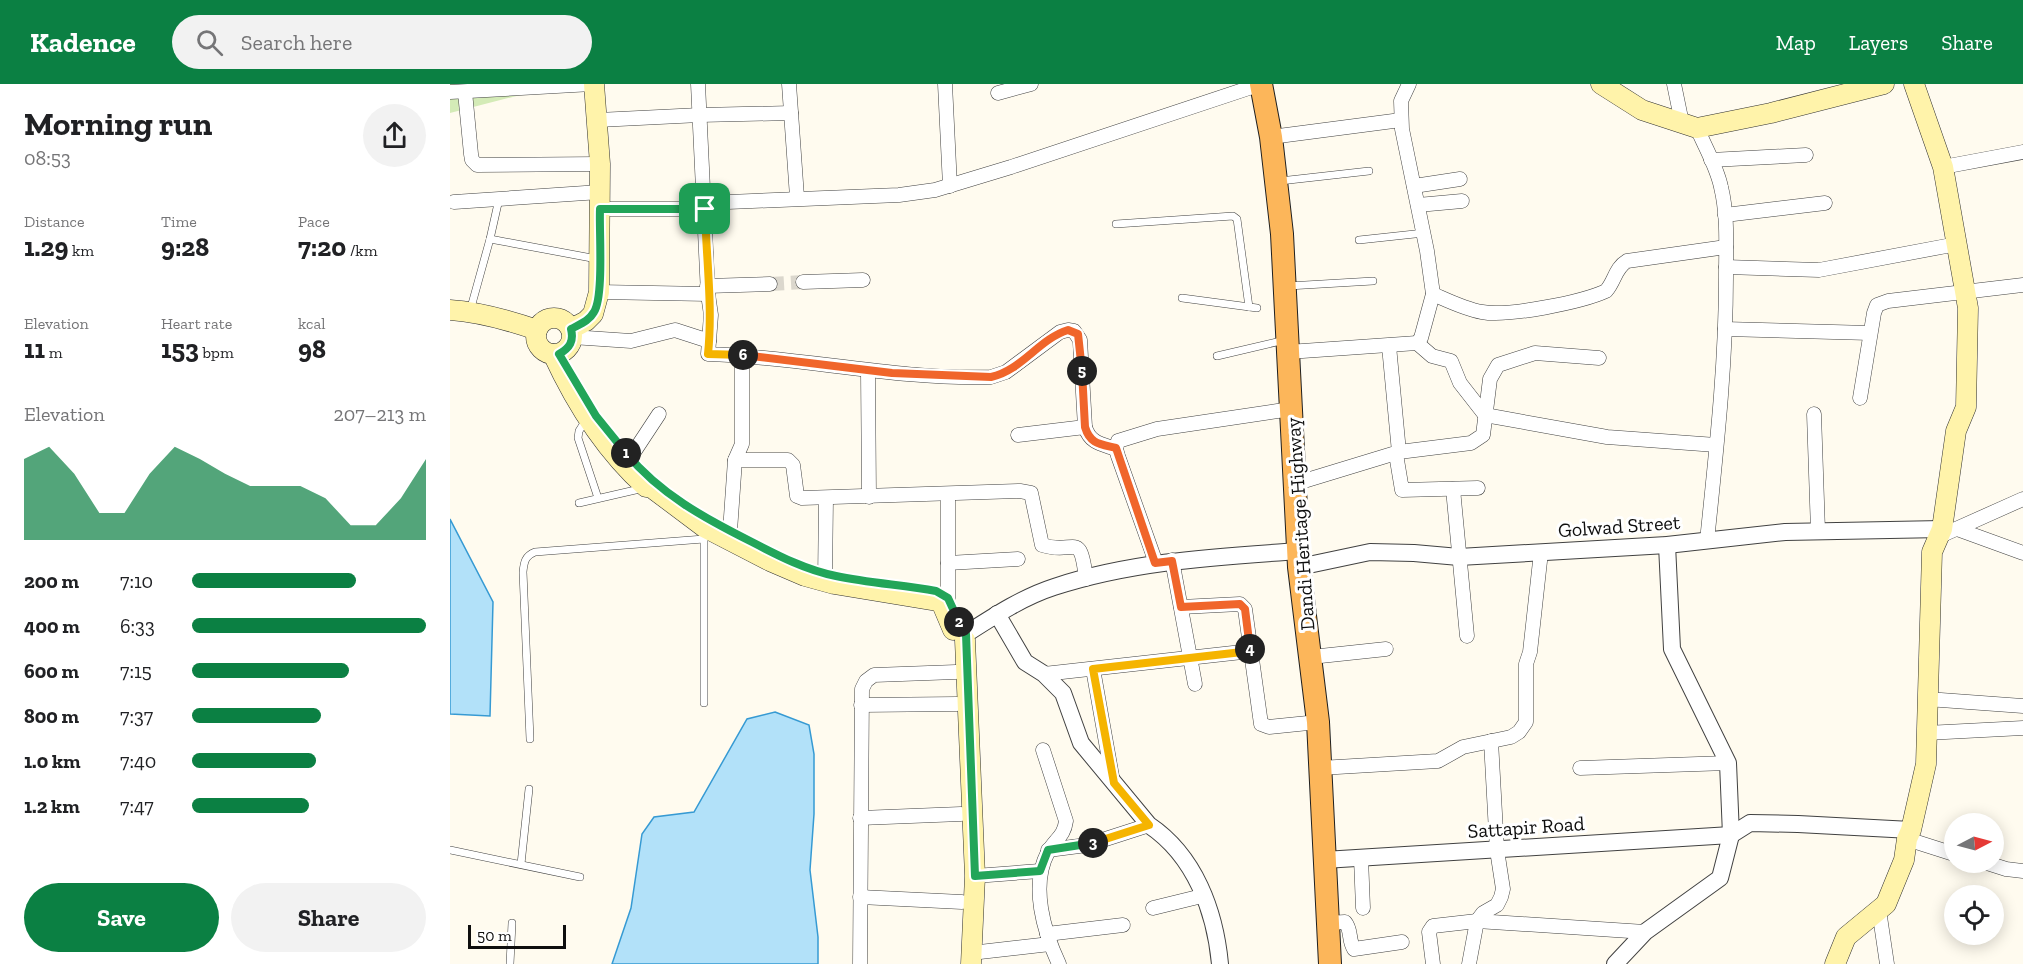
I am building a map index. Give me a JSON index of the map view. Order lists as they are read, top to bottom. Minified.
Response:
{"streets":{"highway":["Dandi Heritage Highway"],"street":["Golwad Street","Sattapir Road"]},"crossings":[["Dandi Heritage Highway","Golwad Street"],["Dandi Heritage Highway","Sattapir Road"]],"scale_bar":"50 m","north":"right","page":{"header":"Kadence","search":"Search here","nav":["Map","Layers","Share"],"heading":["Morning run","08:53"],"stats":[["Distance","1.29 km"],["Time","9:28"],["Pace","7:20 /km"],["Elevation","11 m"],["Heart rate","153 bpm"],["kcal","98"]],"pins":["6","5","1","2","4","3"],"chart":["Elevation","207–213 m"],"list":[{"name":"200 m","note":"7:10"},{"name":"400 m","note":"6:33"},{"name":"600 m","note":"7:15"},{"name":"800 m","note":"7:37"},{"name":"1.0 km","note":"7:40"},{"name":"1.2 km","note":"7:47"}],"buttons":["Save","Share"],"scale":"50 m"}}
